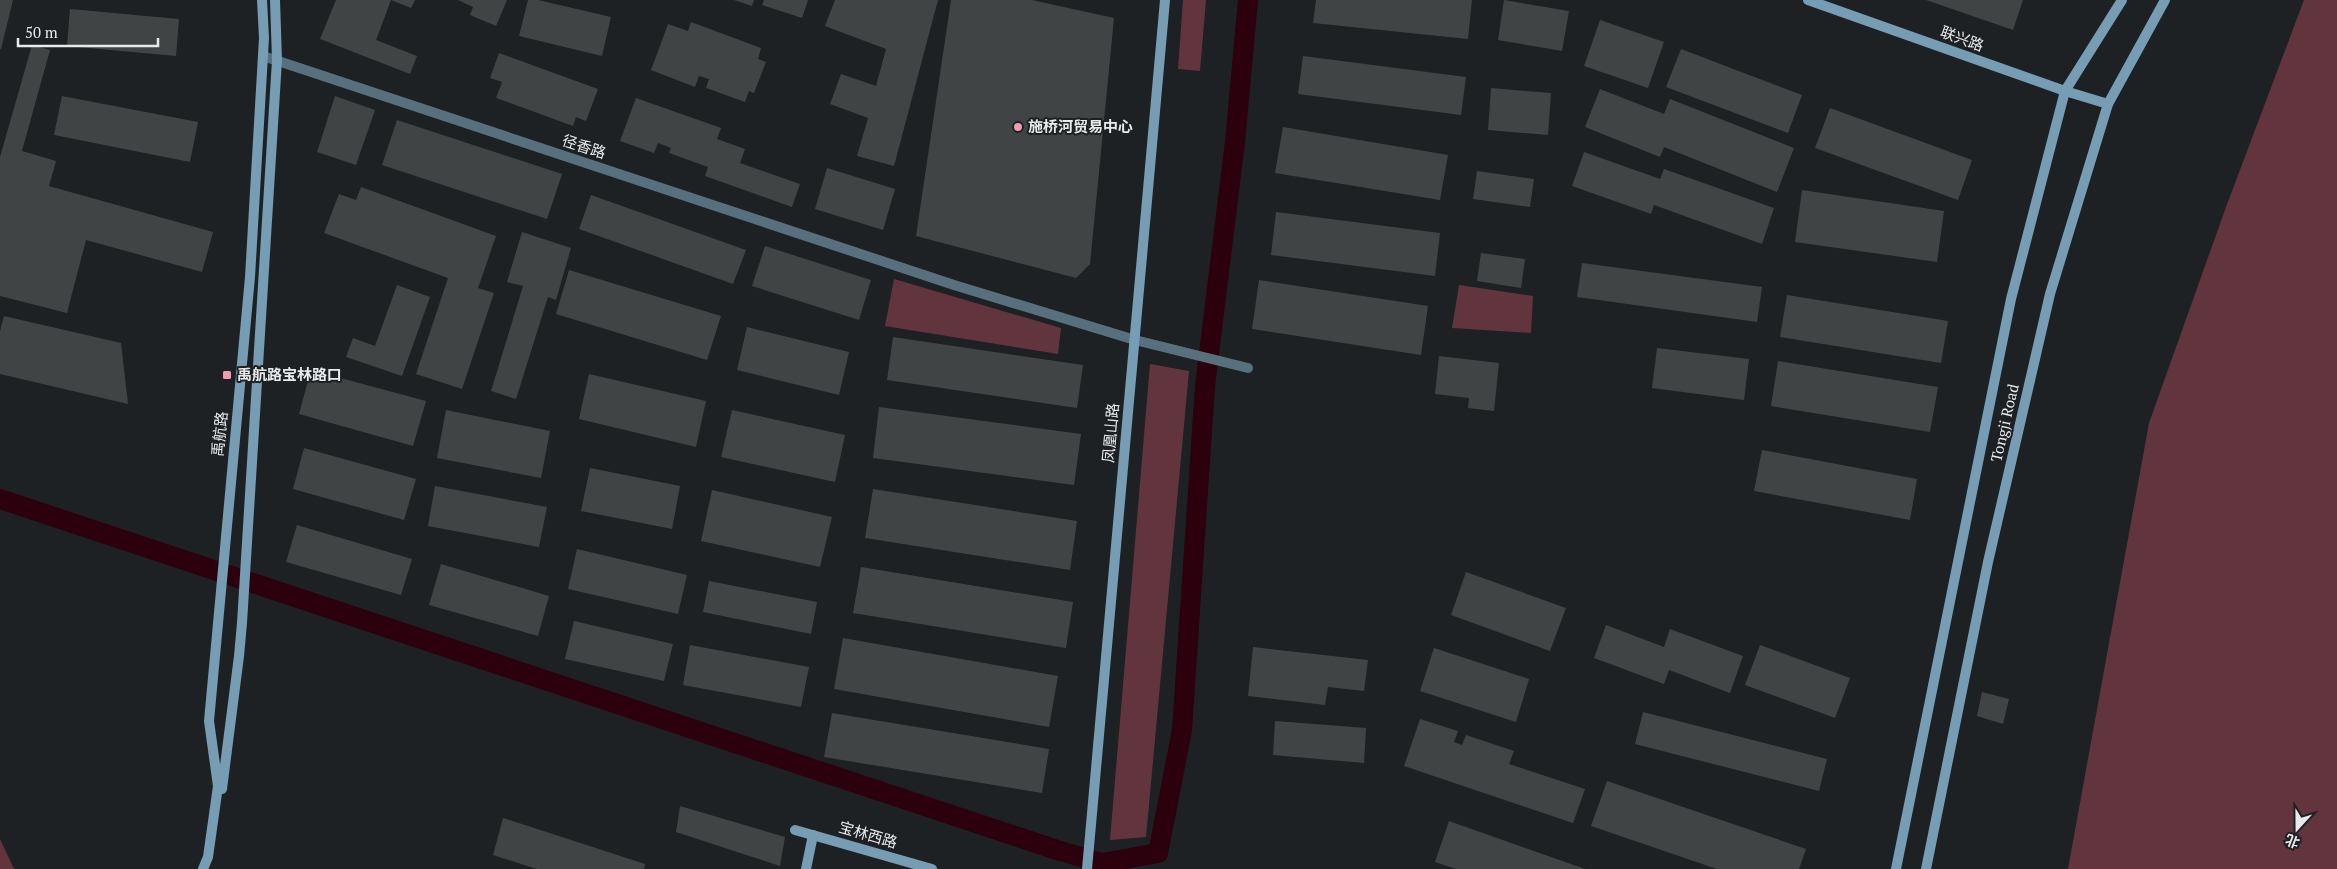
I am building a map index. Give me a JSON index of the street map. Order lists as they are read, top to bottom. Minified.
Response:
{"streets":{"main road":["联兴路","Tongji Road","凤凰山路","禹航路","宝林西路"],"street":["径香路"]},"crossings":[["联兴路","Tongji Road"],["径香路","凤凰山路"],["径香路","禹航路"]],"places":{"other":["施桥河贸易中心"],"transit":["禹航路宝林路口"]},"scale_bar":"50 m","north":"bottom"}
